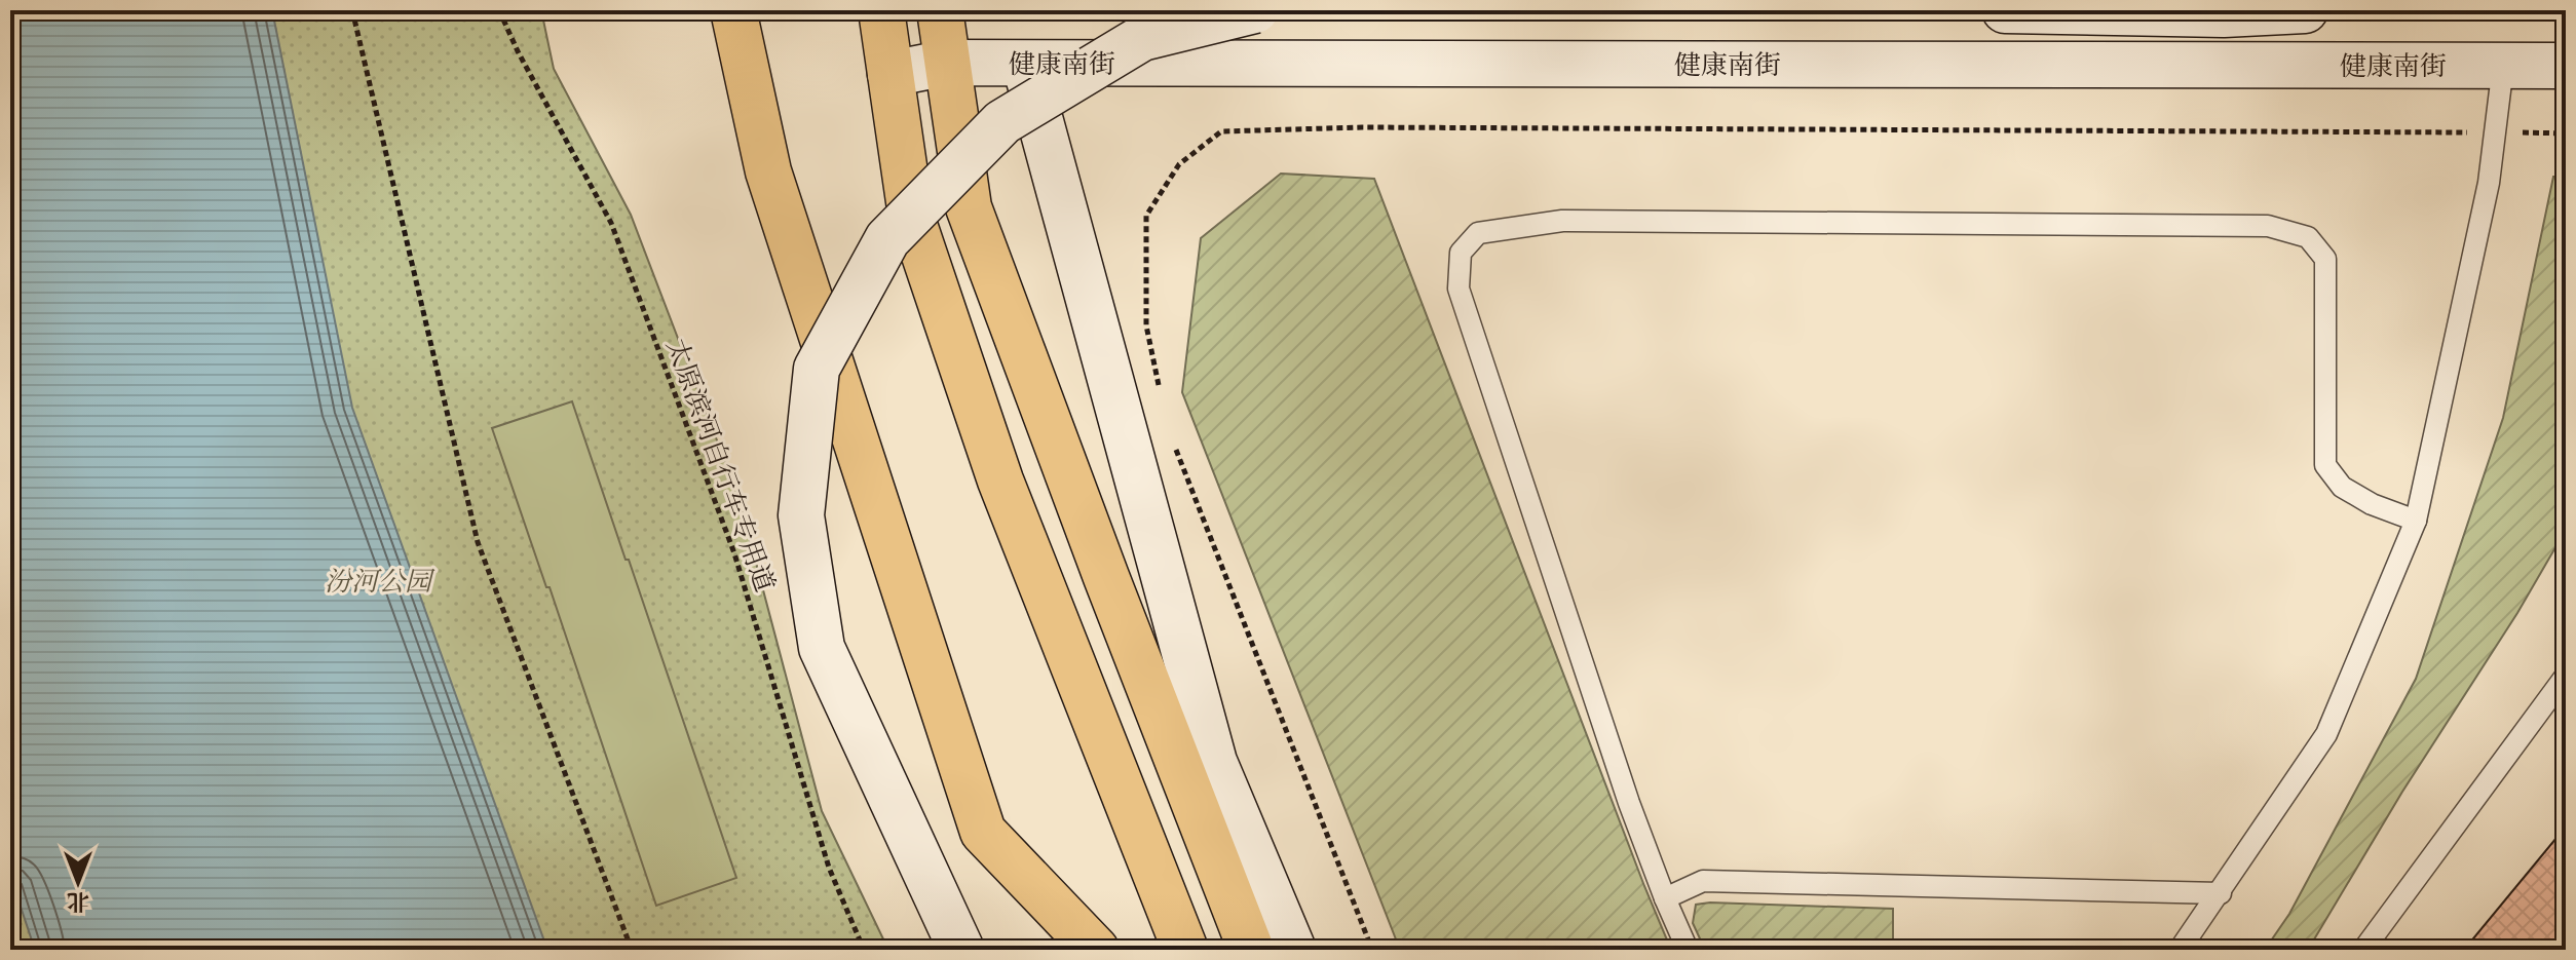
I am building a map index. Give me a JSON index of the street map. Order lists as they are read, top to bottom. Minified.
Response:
{"streets":{"main road":["健康南街"],"path":["太原滨河自行车专用道"]},"parks":["汾河公园"],"north":"bottom"}
